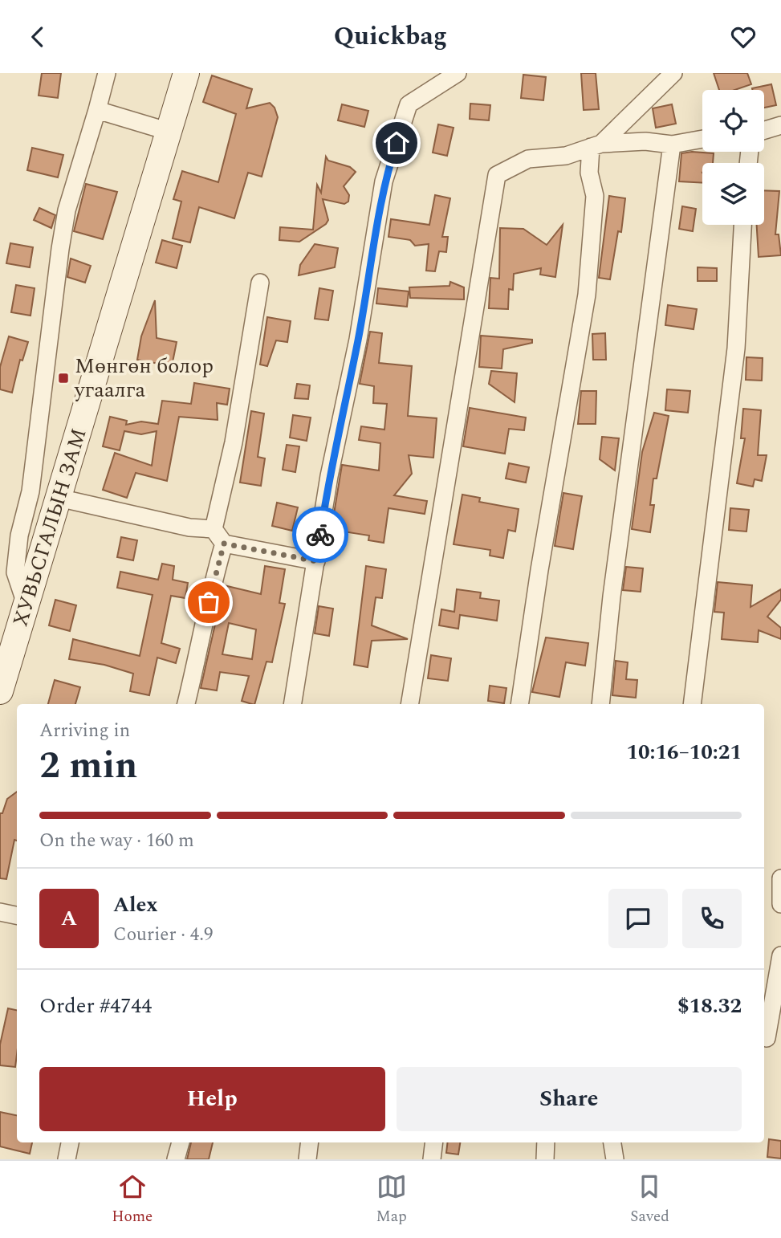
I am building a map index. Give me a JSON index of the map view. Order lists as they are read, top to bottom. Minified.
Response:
{"streets":{"main road":["ХУВЬСГАЛЫН ЗАМ"]},"places":{"transit":["Мөнгөн болор угаалга"]},"page":{"header":"Quickbag","heading":["2 min","Arriving in","10:16–10:21"],"panel":["Alex","Courier · 4.9","Order #4744","$18.32"],"bar":"On the way · 160 m","round":"A","buttons":["Help","Share"],"tabs":["Home","Map","Saved"]}}
